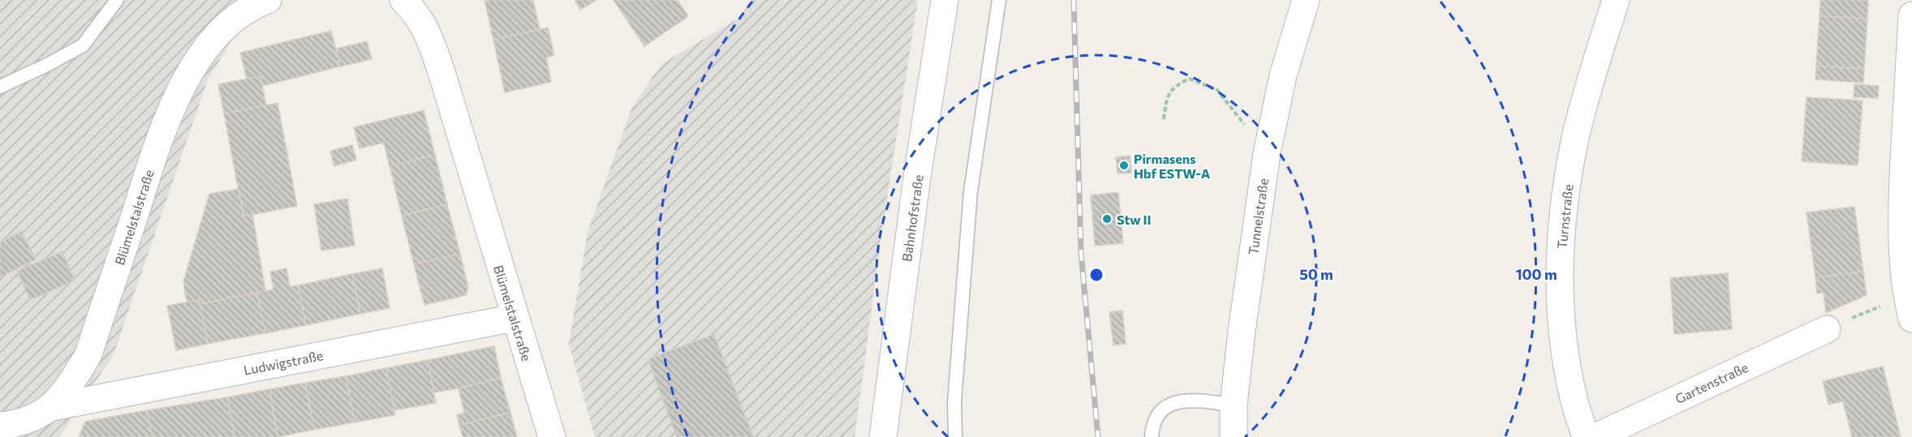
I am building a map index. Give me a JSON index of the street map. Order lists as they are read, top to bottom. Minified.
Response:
{"streets":{"street":["Tunnelstraße","Turnstraße","Blümelstalstraße","Bahnhofstraße","Ludwigstraße","Gartenstraße"]},"crossings":[["Blümelstalstraße","Ludwigstraße"]],"places":["Pirmasens Hbf ESTW-A","Stw II"],"rings":["50 m","100 m"]}
